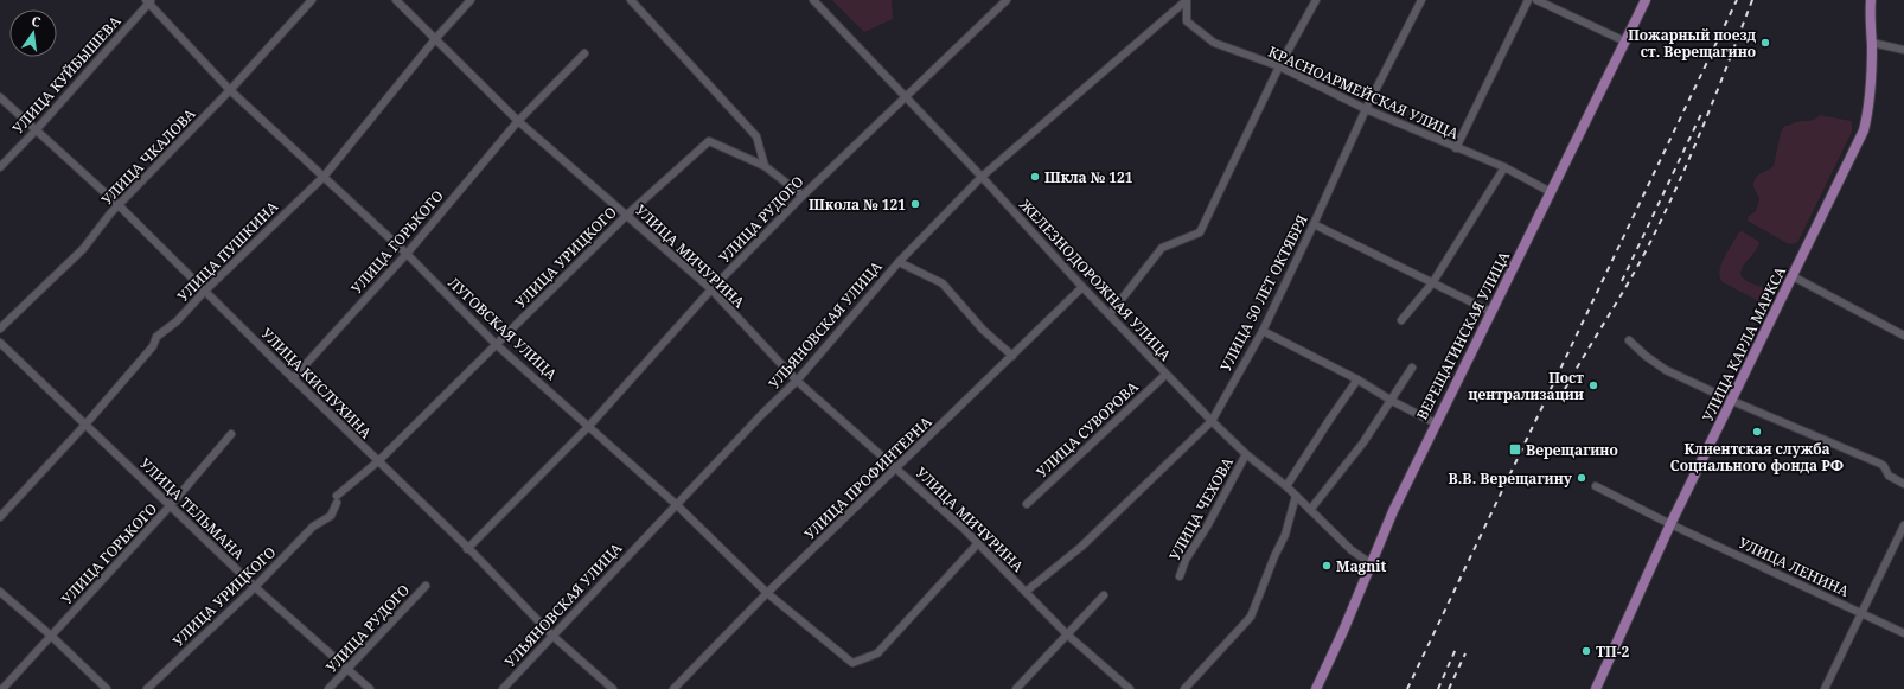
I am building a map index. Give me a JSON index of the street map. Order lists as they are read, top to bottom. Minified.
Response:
{"streets":{"main road":["ВЕРЕЩАГИНСКАЯ УЛИЦА","УЛИЦА КАРЛА МАРКСА"],"street":["УЛИЦА КУЙБЫШЕВА","КРАСНОАРМЕЙСКАЯ УЛИЦА","УЛИЦА ЧКАЛОВА","УЛИЦА РУДОГО","УЛИЦА ГОРЬКОГО","УЛИЦА ПУШКИНА","УЛИЦА МИЧУРИНА","УЛИЦА УРИЦКОГО","ЖЕЛЕЗНОДОРОЖНАЯ УЛИЦА","УЛИЦА 50 ЛЕТ ОКТЯБРЯ","УЛЬЯНОВСКАЯ УЛИЦА","ЛУГОВСКАЯ УЛИЦА","УЛИЦА КИСЛУХИНА","УЛИЦА СУВОРОВА","УЛИЦА ПРОФИНТЕРНА","УЛИЦА ТЕЛЬМАНА","УЛИЦА ЧЕХОВА","УЛИЦА ЛЕНИНА"]},"crossings":[["УЛИЦА КУЙБЫШЕВА","ЛУГОВСКАЯ УЛИЦА"],["УЛИЦА КУЙБЫШЕВА","УЛИЦА КИСЛУХИНА"],["КРАСНОАРМЕЙСКАЯ УЛИЦА","УЛИЦА 50 ЛЕТ ОКТЯБРЯ"],["КРАСНОАРМЕЙСКАЯ УЛИЦА","УЛЬЯНОВСКАЯ УЛИЦА"],["КРАСНОАРМЕЙСКАЯ УЛИЦА","ВЕРЕЩАГИНСКАЯ УЛИЦА"],["УЛИЦА ЧКАЛОВА","ЛУГОВСКАЯ УЛИЦА"],["УЛИЦА ЧКАЛОВА","УЛИЦА КИСЛУХИНА"],["УЛИЦА РУДОГО","УЛИЦА МИЧУРИНА"],["УЛИЦА РУДОГО","ЖЕЛЕЗНОДОРОЖНАЯ УЛИЦА"],["УЛИЦА РУДОГО","ЛУГОВСКАЯ УЛИЦА"],["УЛИЦА РУДОГО","УЛИЦА КИСЛУХИНА"],["УЛИЦА РУДОГО","УЛИЦА ТЕЛЬМАНА"],["УЛИЦА ГОРЬКОГО","УЛИЦА МИЧУРИНА"],["УЛИЦА ГОРЬКОГО","ЛУГОВСКАЯ УЛИЦА"],["УЛИЦА ГОРЬКОГО","УЛИЦА КИСЛУХИНА"],["УЛИЦА ГОРЬКОГО","УЛИЦА ТЕЛЬМАНА"],["УЛИЦА ПУШКИНА","УЛИЦА МИЧУРИНА"],["УЛИЦА ПУШКИНА","ЛУГОВСКАЯ УЛИЦА"],["УЛИЦА ПУШКИНА","УЛИЦА КИСЛУХИНА"],["УЛИЦА ПУШКИНА","УЛИЦА ТЕЛЬМАНА"],["УЛИЦА МИЧУРИНА","УЛИЦА УРИЦКОГО"],["УЛИЦА МИЧУРИНА","УЛИЦА 50 ЛЕТ ОКТЯБРЯ"],["УЛИЦА МИЧУРИНА","УЛЬЯНОВСКАЯ УЛИЦА"],["УЛИЦА МИЧУРИНА","ЛУГОВСКАЯ УЛИЦА"],["УЛИЦА МИЧУРИНА","УЛИЦА ПРОФИНТЕРНА"],["УЛИЦА УРИЦКОГО","ЛУГОВСКАЯ УЛИЦА"],["УЛИЦА УРИЦКОГО","УЛИЦА КИСЛУХИНА"],["УЛИЦА УРИЦКОГО","УЛИЦА ТЕЛЬМАНА"],["ЖЕЛЕЗНОДОРОЖНАЯ УЛИЦА","УЛИЦА 50 ЛЕТ ОКТЯБРЯ"],["ЖЕЛЕЗНОДОРОЖНАЯ УЛИЦА","УЛЬЯНОВСКАЯ УЛИЦА"],["ЖЕЛЕЗНОДОРОЖНАЯ УЛИЦА","ВЕРЕЩАГИНСКАЯ УЛИЦА"],["ЖЕЛЕЗНОДОРОЖНАЯ УЛИЦА","УЛИЦА СУВОРОВА"],["ЖЕЛЕЗНОДОРОЖНАЯ УЛИЦА","УЛИЦА ПРОФИНТЕРНА"],["ЖЕЛЕЗНОДОРОЖНАЯ УЛИЦА","УЛИЦА ЧЕХОВА"],["УЛЬЯНОВСКАЯ УЛИЦА","ЛУГОВСКАЯ УЛИЦА"],["УЛЬЯНОВСКАЯ УЛИЦА","УЛИЦА КИСЛУХИНА"],["ЛУГОВСКАЯ УЛИЦА","УЛИЦА ПРОФИНТЕРНА"],["УЛИЦА КАРЛА МАРКСА","УЛИЦА ЛЕНИНА"]],"places":{"other":["Пожарный поезд ст. Верещагино","Шкла № 121","Школа № 121","Пост централизации","Клиентская служба Социального фонда РФ","В.В. Верещагину","Magnit","ТП-2"],"transit":["Верещагино"]},"north":"top"}
